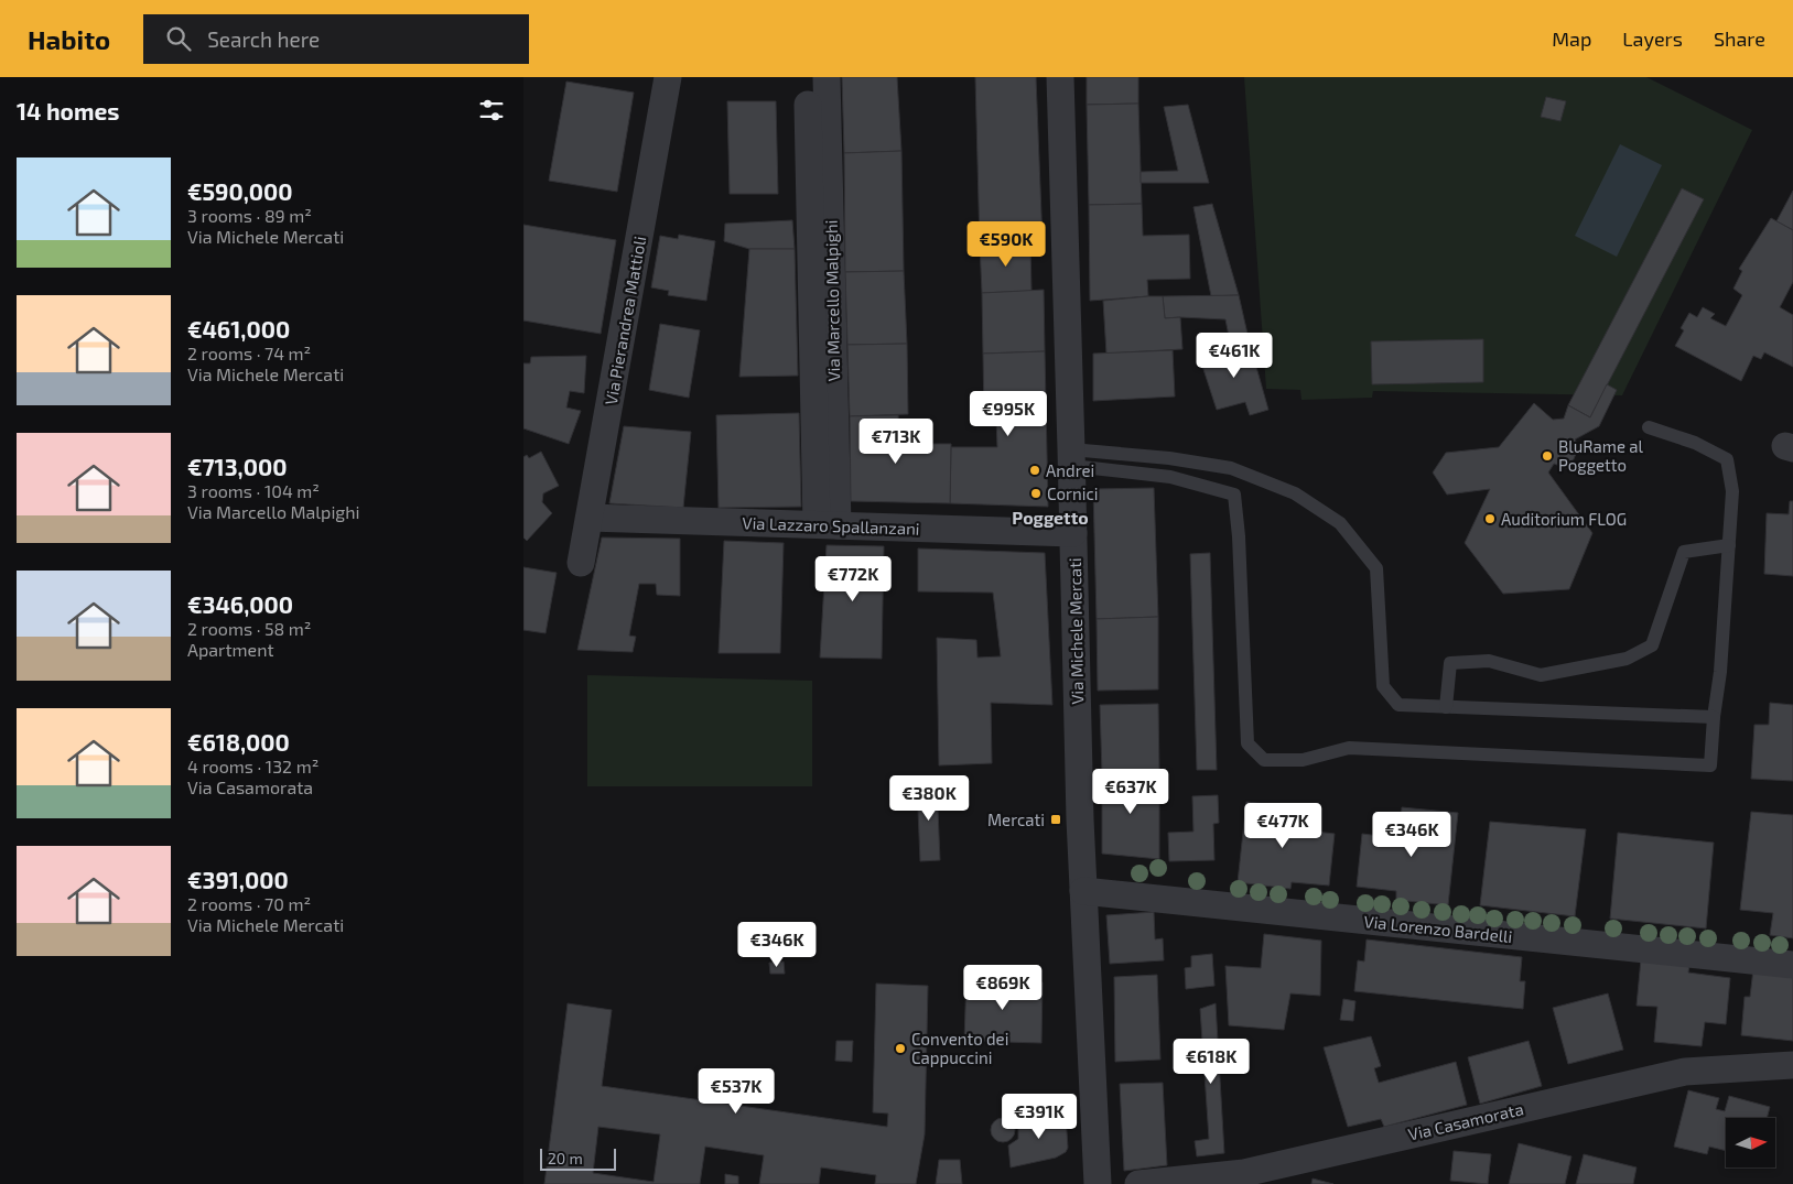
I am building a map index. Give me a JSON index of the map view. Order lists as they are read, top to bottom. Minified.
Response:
{"streets":{"street":["Via Marcello Malpighi","Via Pierandrea Mattioli","Via Lazzaro Spallanzani","Via Michele Mercati","Via Lorenzo Bardelli","Via Casamorata"]},"crossings":[["Via Marcello Malpighi","Via Lazzaro Spallanzani"],["Via Pierandrea Mattioli","Via Lazzaro Spallanzani"],["Via Lazzaro Spallanzani","Via Michele Mercati"],["Via Michele Mercati","Via Lorenzo Bardelli"]],"districts":["Poggetto"],"places":{"other":["BluRame al Poggetto","Andrei","Cornici","Auditorium FLOG","Convento dei Cappuccini"],"transit":["Mercati"]},"scale_bar":"20 m","north":"right","page":{"header":"Habito","search":"Search here","nav":["Map","Layers","Share"],"heading":"14 homes","list":[{"name":"€590,000","note":"3 rooms · 89 m² · Via Michele Mercati"},{"name":"€461,000","note":"2 rooms · 74 m² · Via Michele Mercati"},{"name":"€713,000","note":"3 rooms · 104 m² · Via Marcello Malpighi"},{"name":"€346,000","note":"2 rooms · 58 m² · Apartment"},{"name":"€618,000","note":"4 rooms · 132 m² · Via Casamorata"},{"name":"€391,000","note":"2 rooms · 70 m² · Via Michele Mercati"}],"price":["€590K","€461K","€995K","€713K","€772K","€637K","€380K","€477K","€346K","€346K","€869K","€618K","€537K","€391K"],"scale":"20 m"}}
